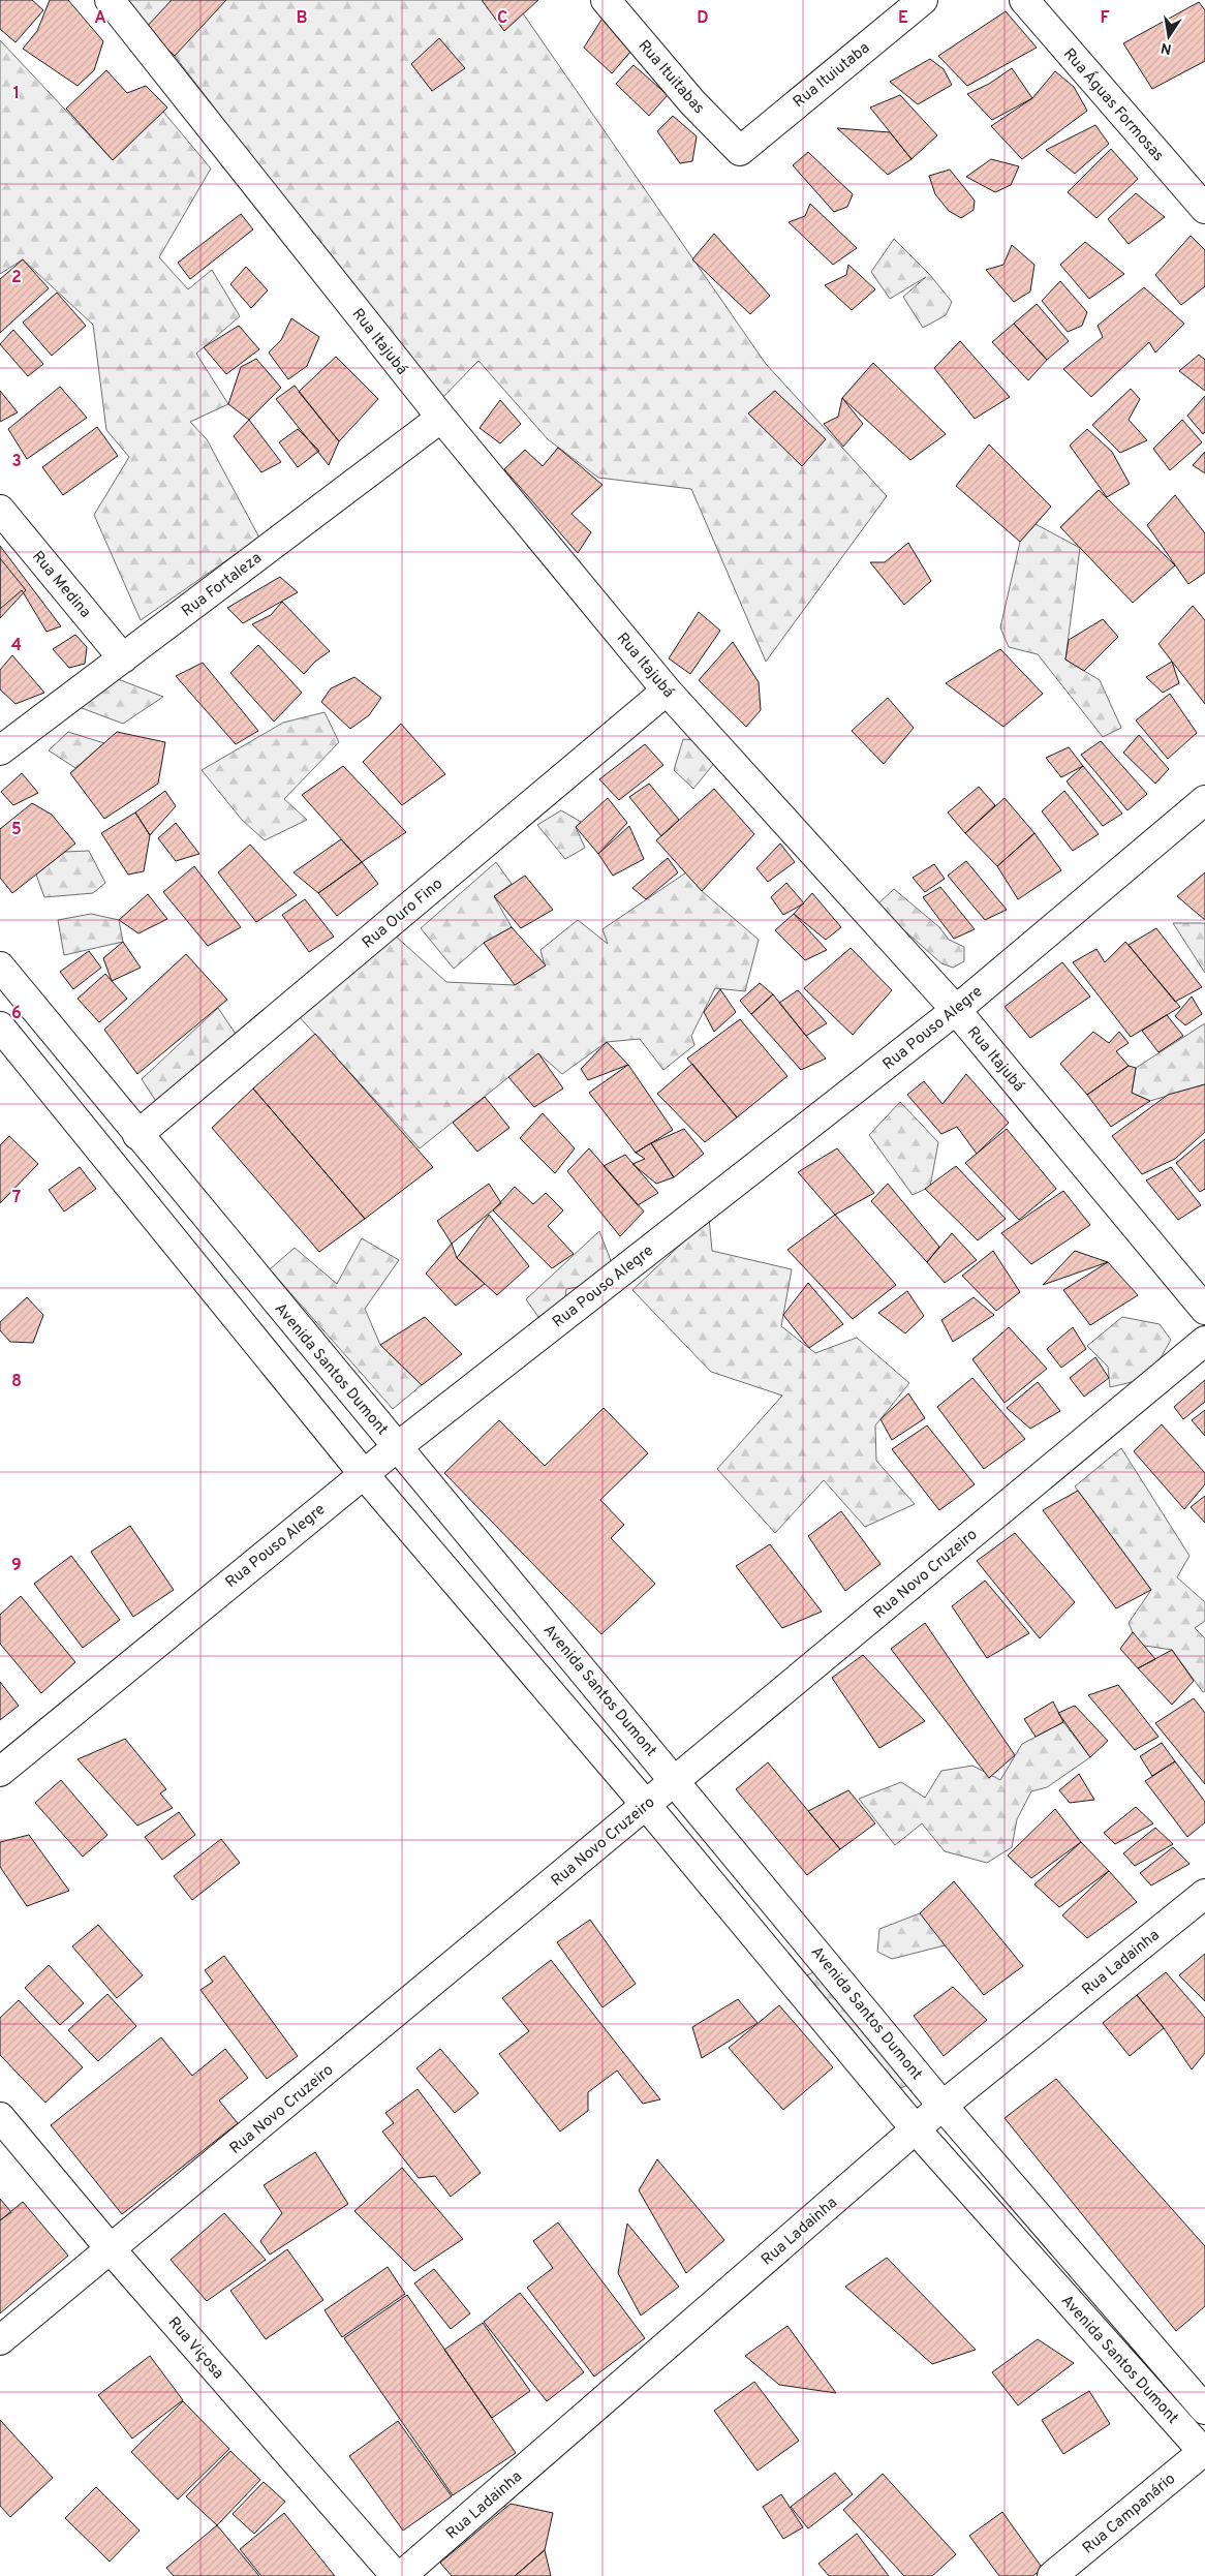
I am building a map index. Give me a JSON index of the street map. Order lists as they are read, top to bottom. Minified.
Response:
{"streets":{"street":["Rua Ituiutaba","Rua Ituitabas","Rua Águas Formosas","Rua Itajubá","Rua Medina","Rua Fortaleza","Rua Ouro Fino","Rua Pouso Alegre","Avenida Santos Dumont","Rua Novo Cruzeiro","Rua Ladainha","Rua Viçosa","Rua Campanário"]},"crossings":[["Rua Ituiutaba","Rua Ituitabas"],["Rua Itajubá","Rua Fortaleza"],["Rua Itajubá","Rua Ouro Fino"],["Rua Itajubá","Rua Pouso Alegre"],["Rua Medina","Rua Fortaleza"],["Rua Ouro Fino","Avenida Santos Dumont"],["Rua Pouso Alegre","Avenida Santos Dumont"],["Avenida Santos Dumont","Rua Novo Cruzeiro"],["Avenida Santos Dumont","Rua Ladainha"],["Avenida Santos Dumont","Rua Campanário"],["Rua Novo Cruzeiro","Rua Viçosa"]],"north":"bottom","grid":{"columns":["A","B","C","D","E","F"],"rows":["1","2","3","4","5","6","7","8","9"]}}
